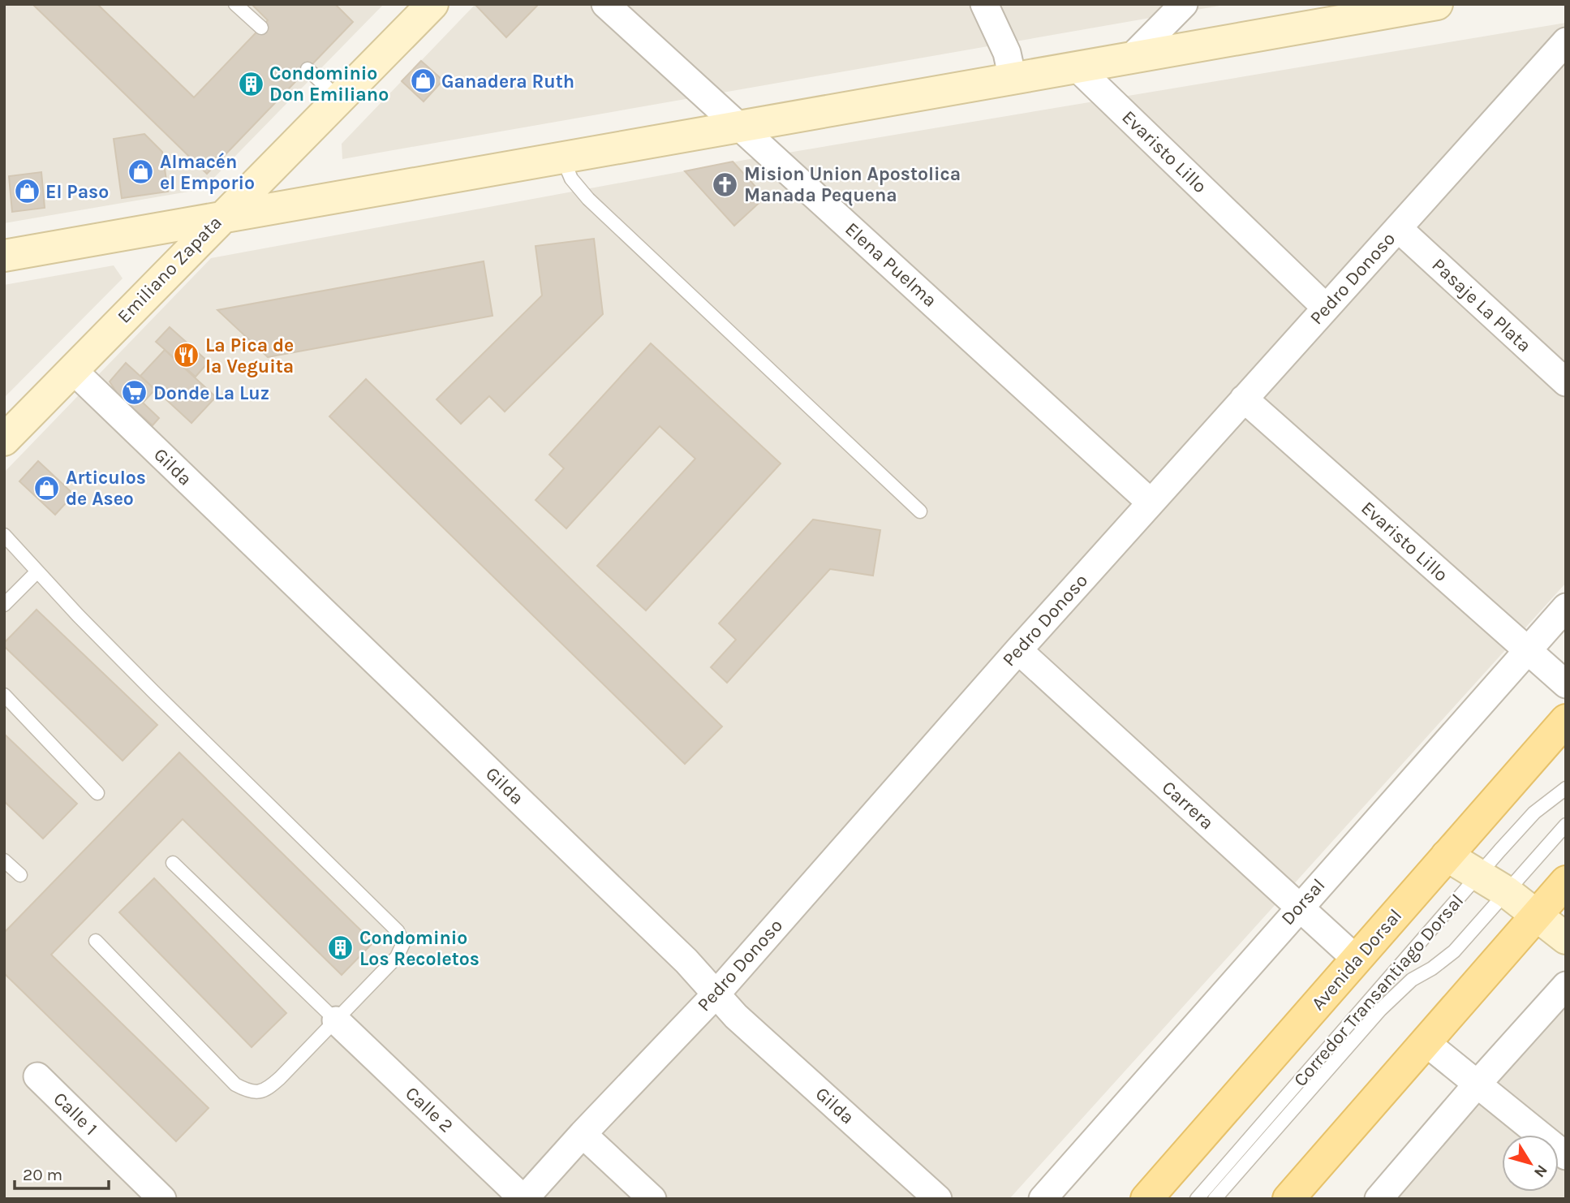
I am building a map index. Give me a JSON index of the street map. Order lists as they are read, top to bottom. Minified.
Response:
{"streets":{"main road":["Emiliano Zapata","Avenida Dorsal"],"street":["Evaristo Lillo","Elena Puelma","Pedro Donoso","Pasaje La Plata","Gilda","Carrera","Dorsal","Calle 2","Calle 1"],"lane":["Corredor Transantiago Dorsal"]},"crossings":[["Evaristo Lillo","Pedro Donoso"],["Evaristo Lillo","Dorsal"],["Elena Puelma","Pedro Donoso"],["Emiliano Zapata","Gilda"],["Pedro Donoso","Pasaje La Plata"],["Pedro Donoso","Gilda"],["Pedro Donoso","Carrera"],["Pedro Donoso","Calle 2"],["Carrera","Dorsal"],["Carrera","Avenida Dorsal"]],"places":{"shop":["Ganadera Ruth","Almacén el Emporio","El Paso","Articulos de Aseo"],"building":["Condominio Don Emiliano","Condominio Los Recoletos"],"church":["Mision Union Apostolica Manada Pequena"],"restaurant":["La Pica de la Veguita"],"supermarket":["Donde La Luz"]},"scale_bar":"20 m","north":"bottom right"}
